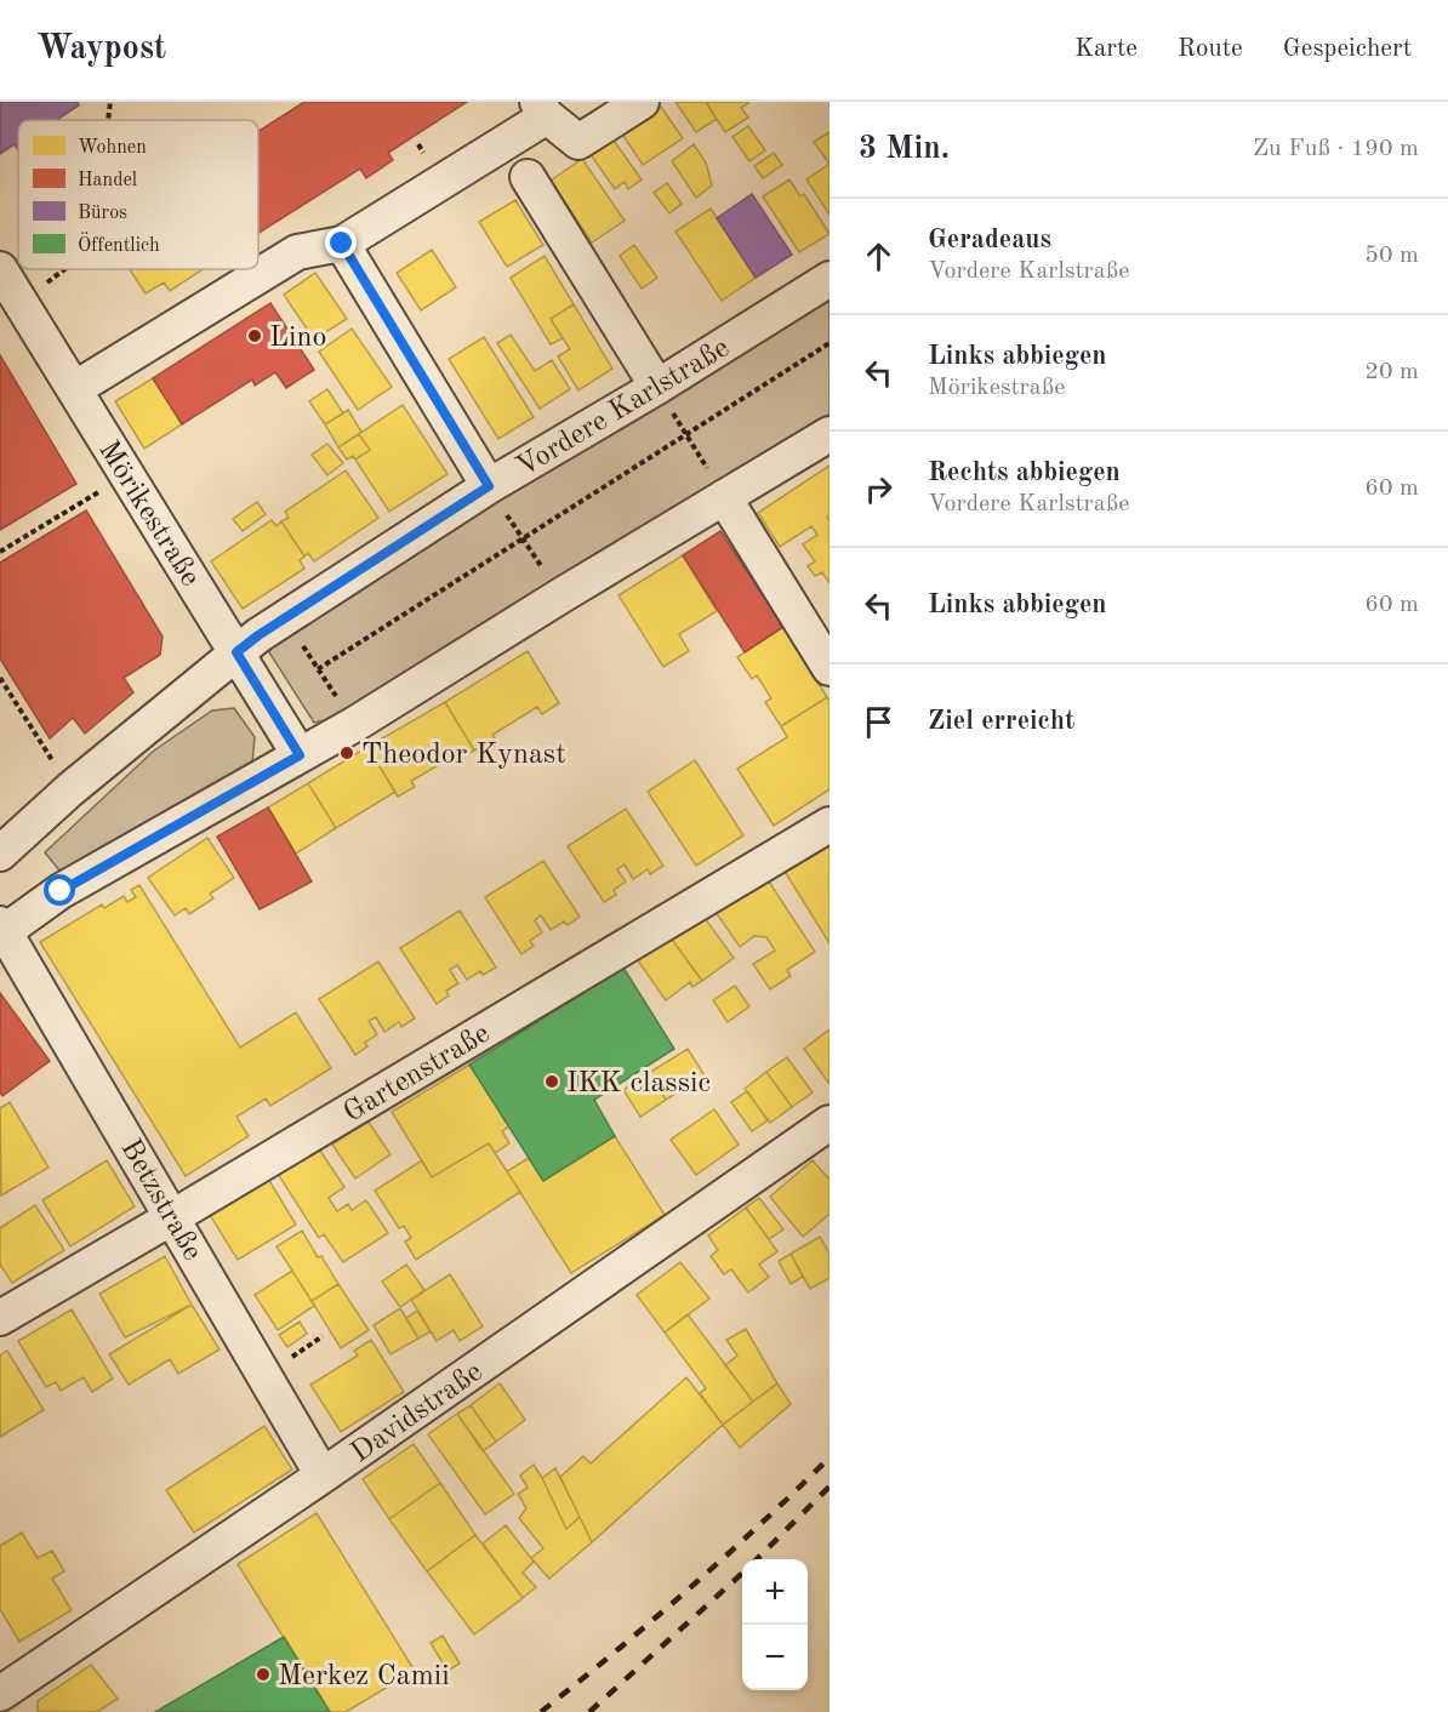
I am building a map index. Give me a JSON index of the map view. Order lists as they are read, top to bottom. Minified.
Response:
{"streets":{"street":["Vordere Karlstraße","Mörikestraße","Gartenstraße","Betzstraße","Davidstraße"]},"crossings":[["Vordere Karlstraße","Mörikestraße"],["Gartenstraße","Betzstraße"],["Betzstraße","Davidstraße"]],"places":["Lino","Theodor Kynast","IKK classic","Merkez Camii"],"legend":["Wohnen","Handel","Büros","Öffentlich"],"page":{"header":"Waypost","nav":["Karte","Route","Gespeichert"],"heading":["3 Min.","Zu Fuß · 190 m"],"list":[["Geradeaus","Vordere Karlstraße","50 m"],["Links abbiegen","Mörikestraße","20 m"],["Rechts abbiegen","Vordere Karlstraße","60 m"],["Links abbiegen","60 m"],"Ziel erreicht"],"map_buttons":["+","−"]}}
